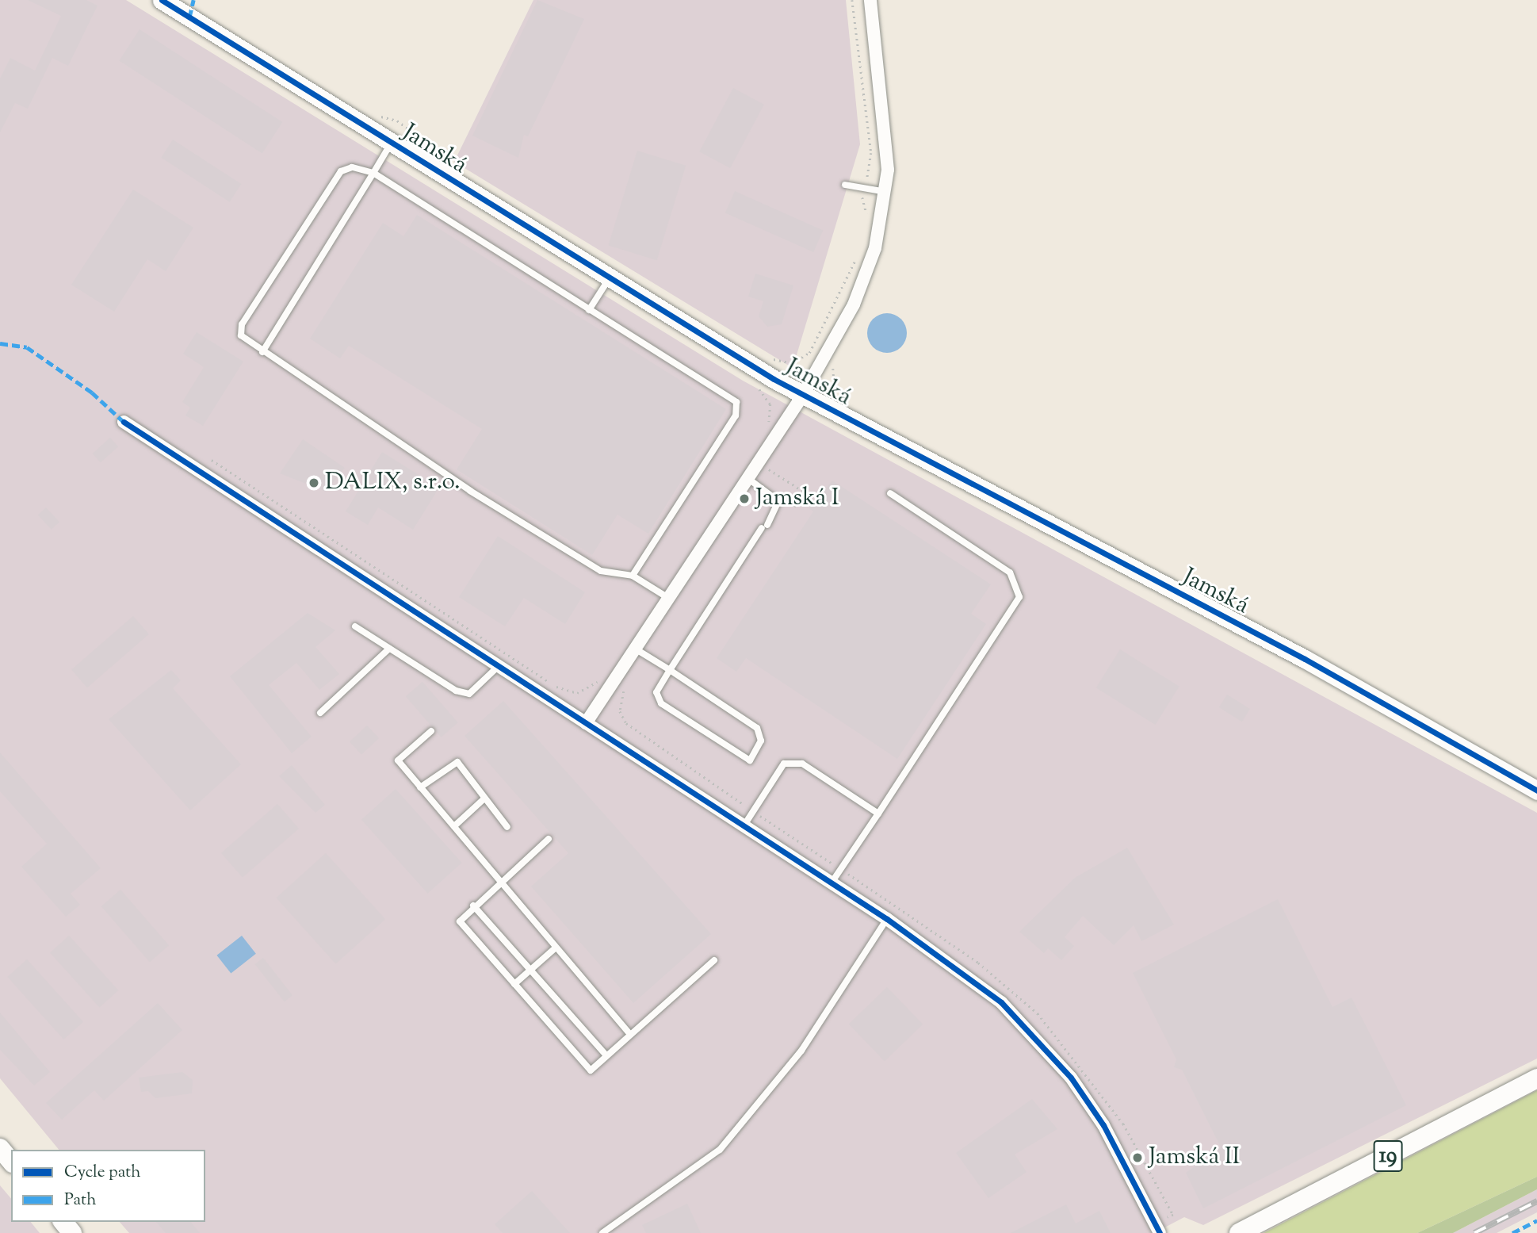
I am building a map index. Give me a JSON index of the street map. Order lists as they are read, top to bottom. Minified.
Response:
{"streets":{"main road":["19"],"street":["Jamská"]},"places":["DALIX, s.r.o.","Jamská I","Jamská II"],"legend":["Cycle path","Path"]}
